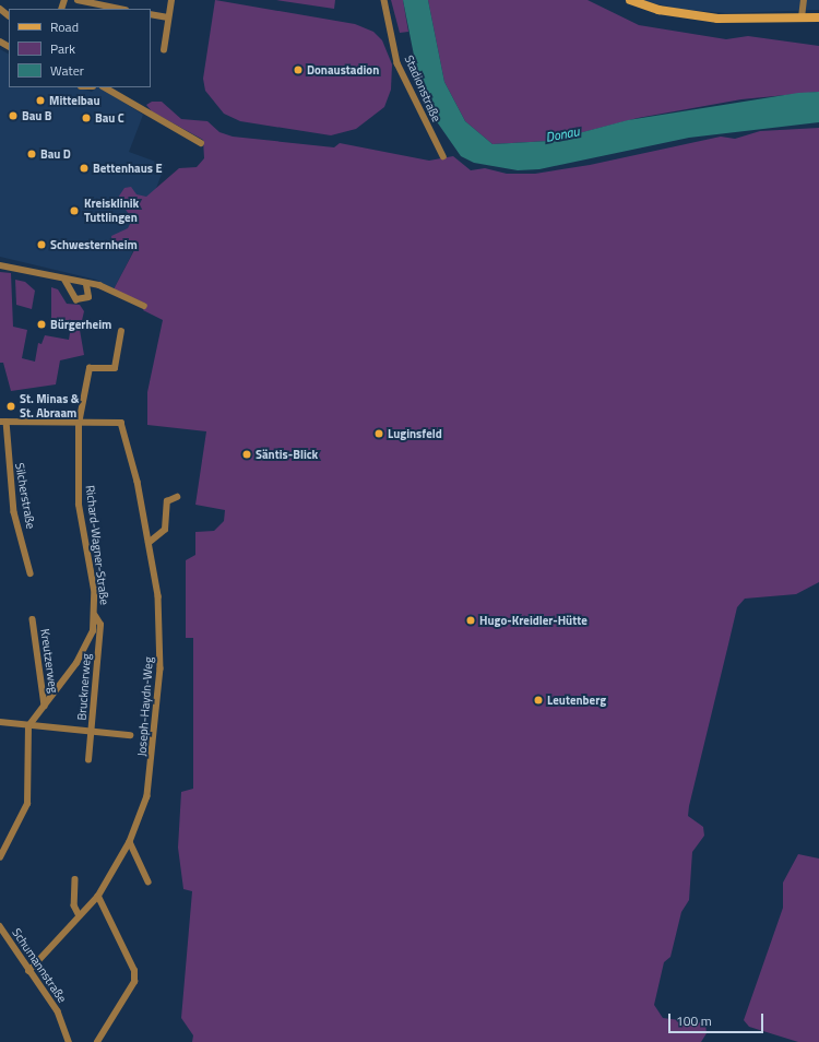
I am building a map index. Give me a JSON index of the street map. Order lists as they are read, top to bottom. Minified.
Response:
{"streets":{"street":["Stadionstraße","Silcherstraße","Richard-Wagner-Straße","Kreutzerweg","Brucknerweg","Joseph-Haydn-Weg","Schumannstraße"]},"crossings":[["Richard-Wagner-Straße","Kreutzerweg"],["Richard-Wagner-Straße","Brucknerweg"],["Richard-Wagner-Straße","Joseph-Haydn-Weg"],["Joseph-Haydn-Weg","Schumannstraße"]],"water":["Donau"],"places":["Donaustadion","Mittelbau","Bau B","Bau C","Bau D","Bettenhaus E","Kreisklinik Tuttlingen","Schwesternheim","Bürgerheim","St. Minas & St. Abraam","Luginsfeld","Säntis-Blick","Hugo-Kreidler-Hütte","Leutenberg"],"legend":["Road","Park","Water"],"scale_bar":"100 m"}
